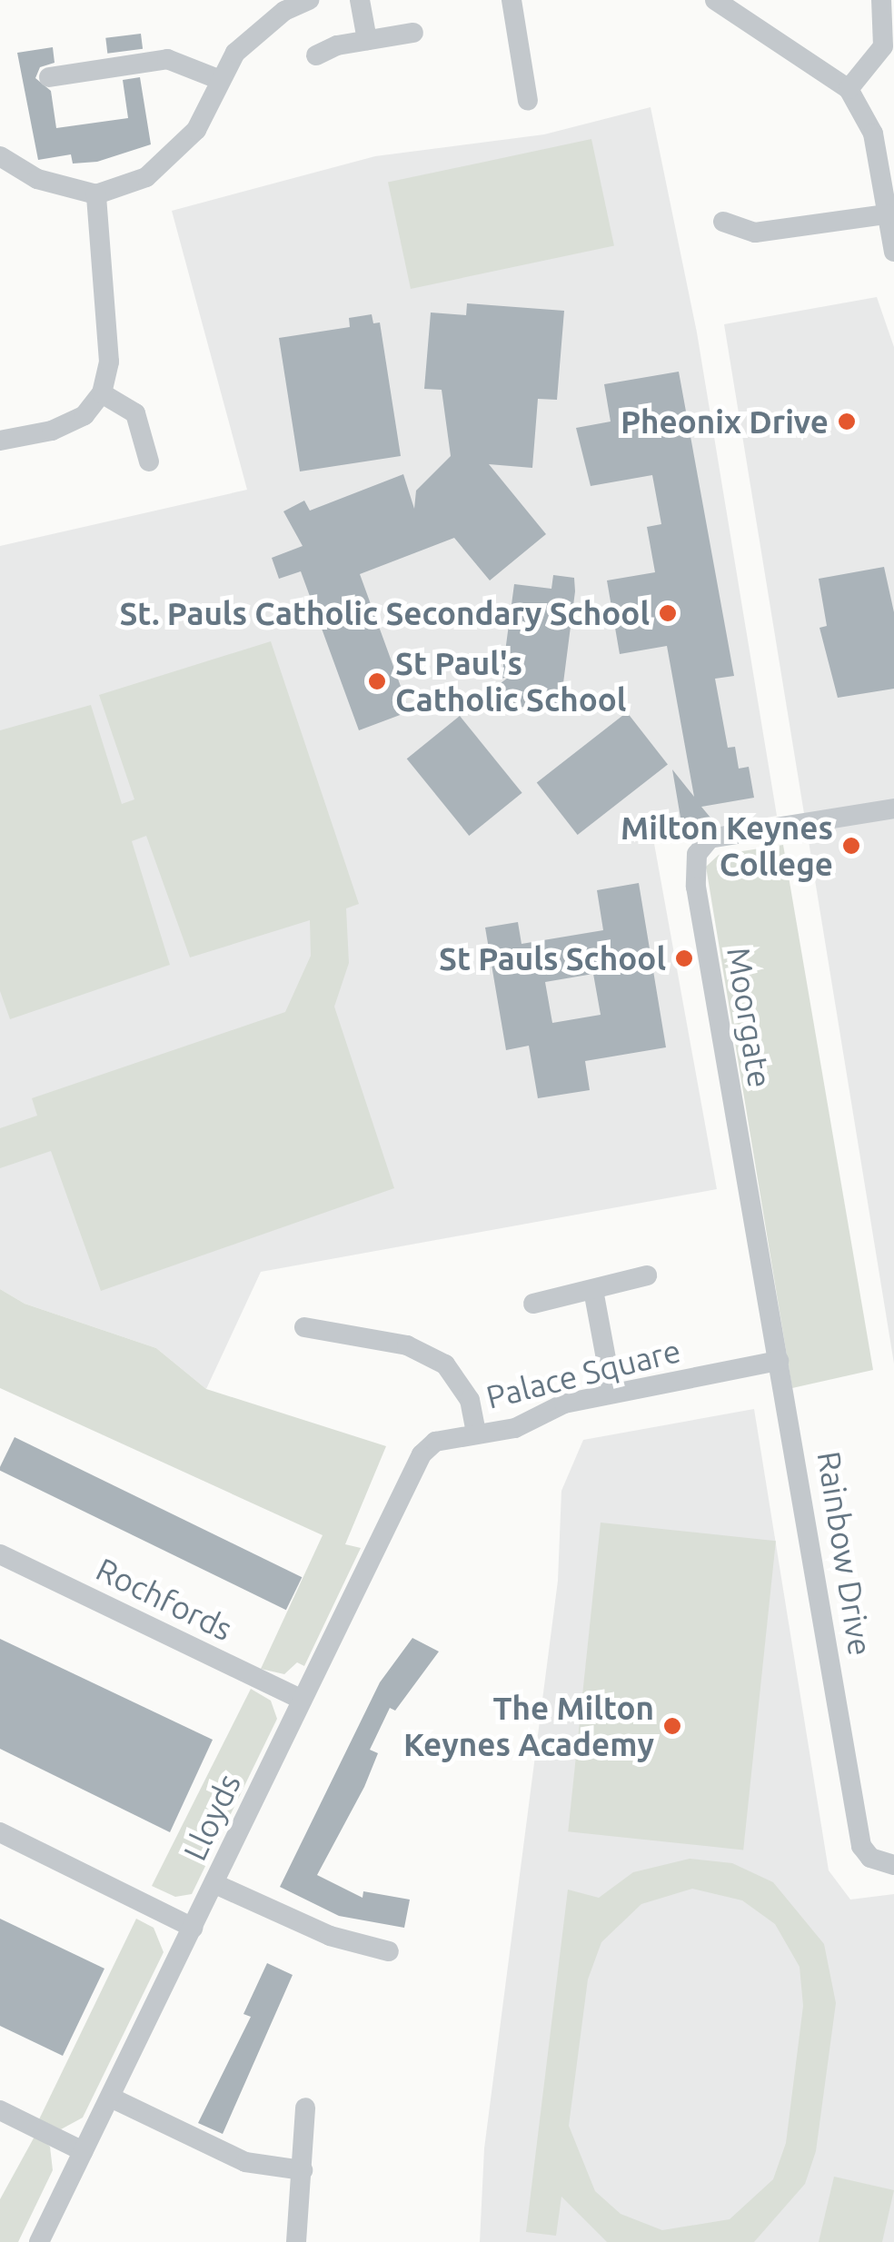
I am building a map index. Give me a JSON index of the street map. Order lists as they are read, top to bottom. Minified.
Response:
{"streets":{"street":["Moorgate","Palace Square","Rainbow Drive","Rochfords","Lloyds"]},"crossings":[["Moorgate","Palace Square"],["Moorgate","Rainbow Drive"],["Palace Square","Lloyds"],["Rochfords","Lloyds"]],"places":["Pheonix Drive","St. Pauls Catholic Secondary School","St Paul's Catholic School","Milton Keynes College","St Pauls School","The Milton Keynes Academy"]}
